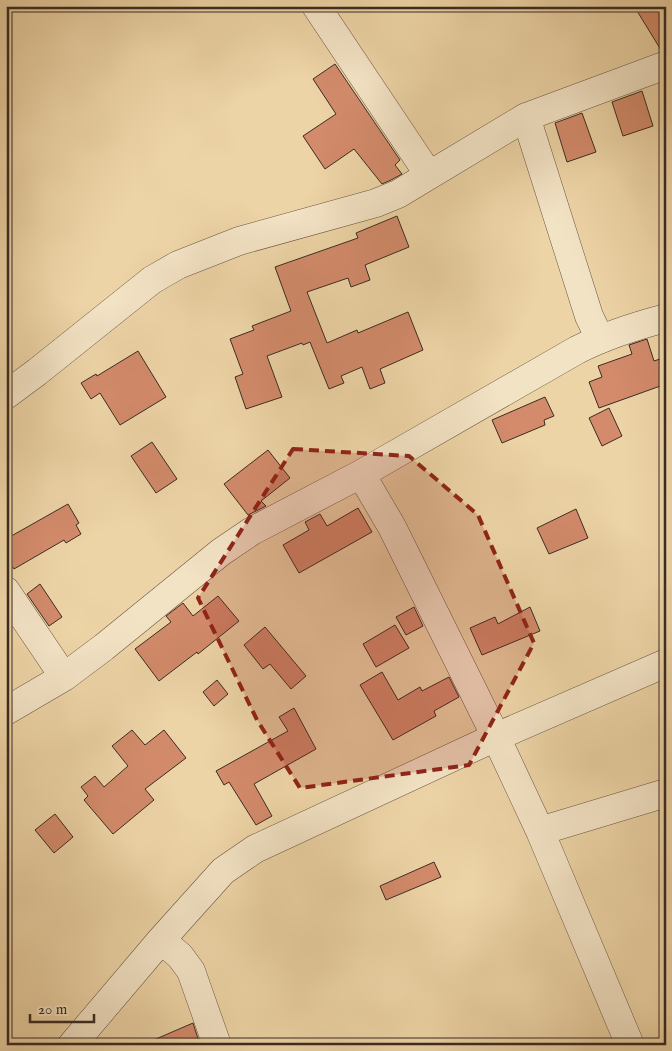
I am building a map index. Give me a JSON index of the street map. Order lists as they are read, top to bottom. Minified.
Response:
{"scale_bar":"20 m"}
